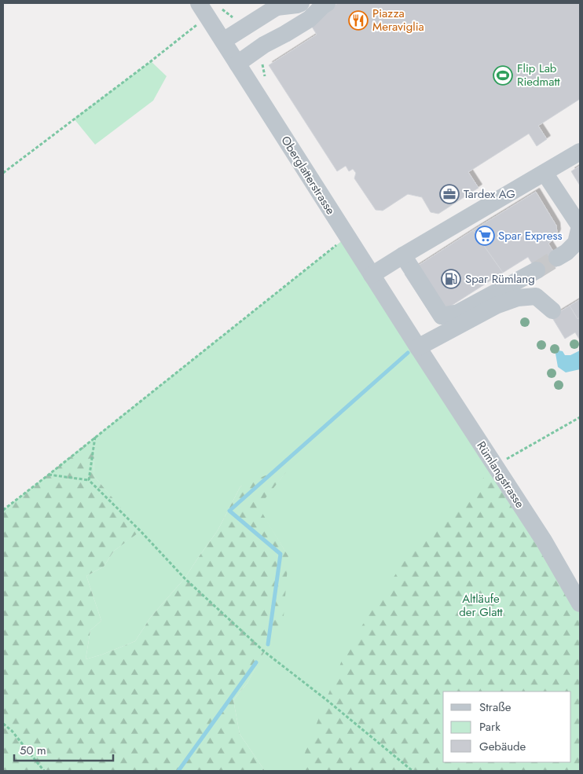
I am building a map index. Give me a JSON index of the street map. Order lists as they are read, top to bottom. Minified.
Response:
{"streets":{"street":["Oberglatterstrasse","Rümlangstrasse"]},"crossings":[["Oberglatterstrasse","Rümlangstrasse"]],"parks":["Altläufe der Glatt"],"places":{"restaurant":["Piazza Meraviglia"],"sports":["Flip Lab Riedmatt"],"office":["Tardex AG"],"supermarket":["Spar Express"],"fuel station":["Spar Rümlang"]},"legend":["Straße","Park","Gebäude"],"scale_bar":"50 m"}
